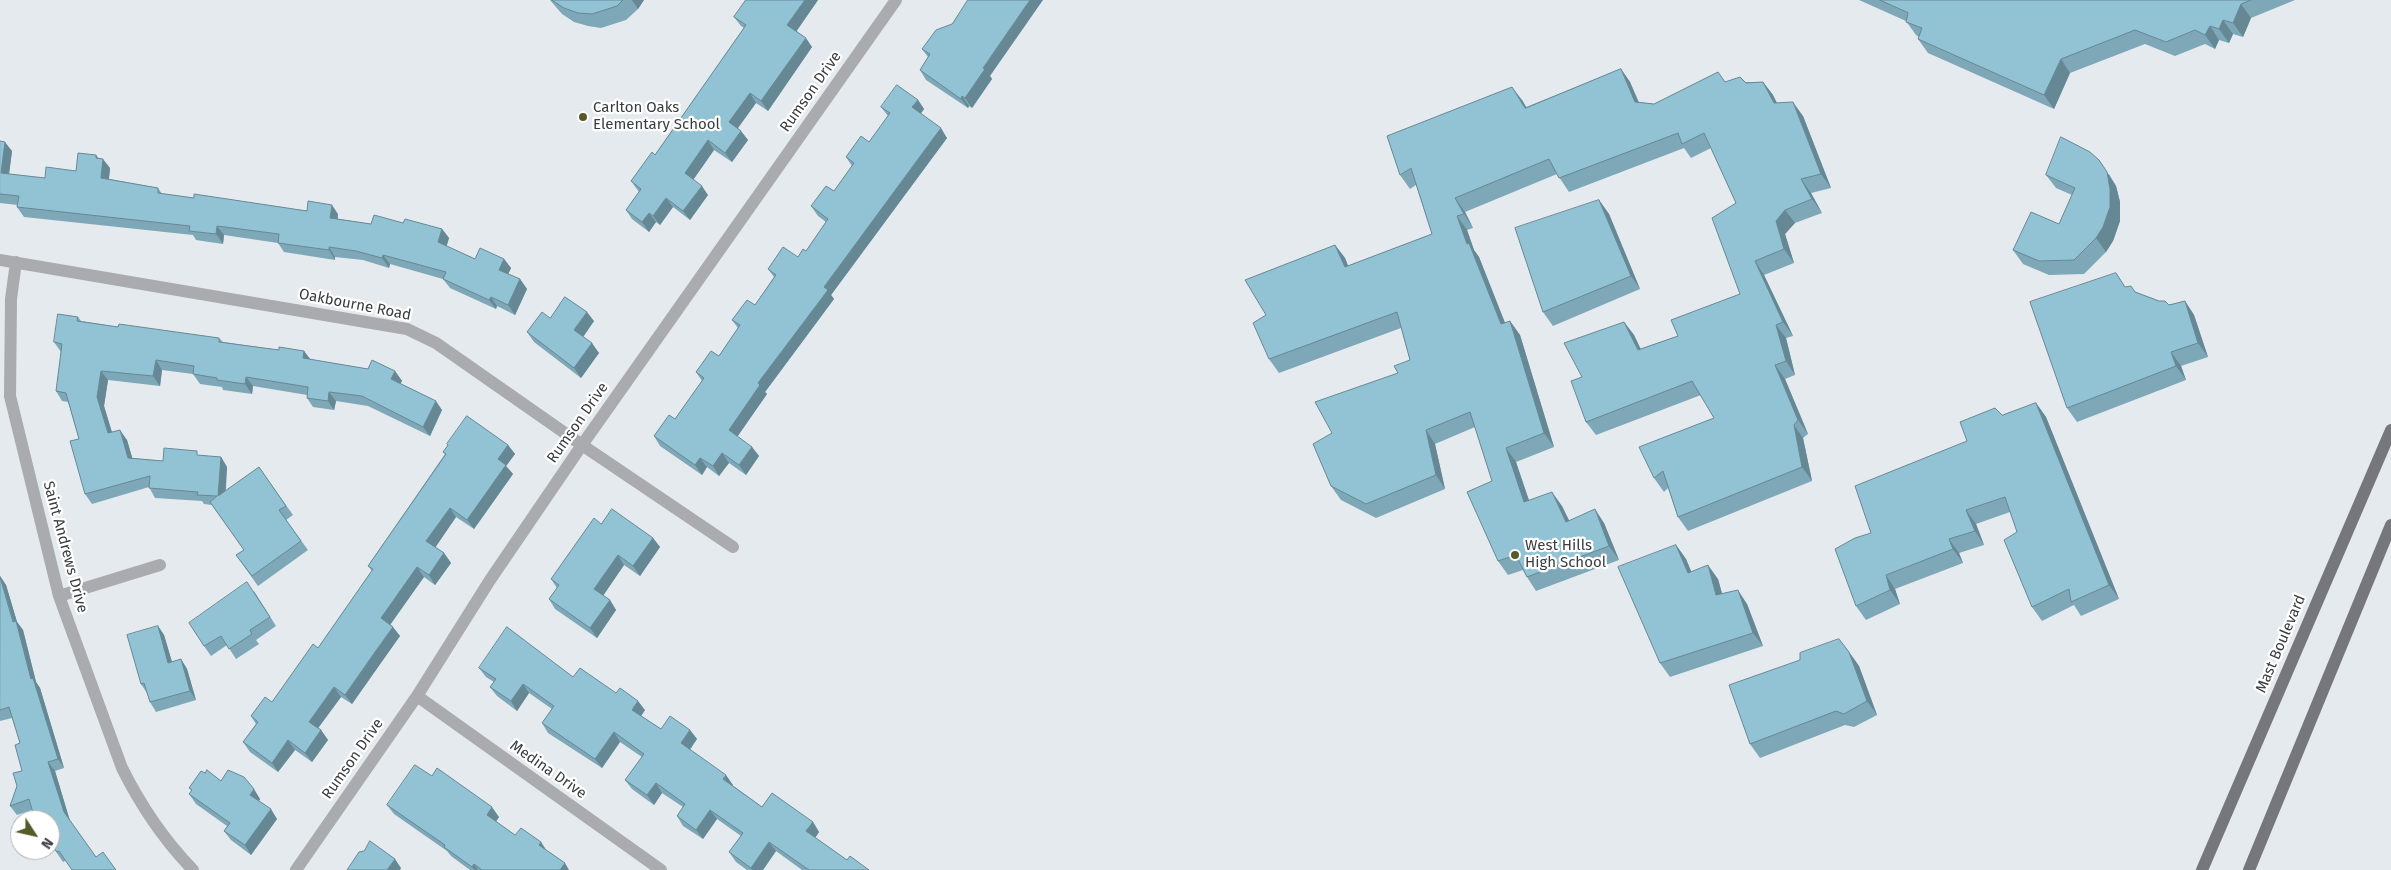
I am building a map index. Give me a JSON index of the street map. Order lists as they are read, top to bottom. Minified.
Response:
{"streets":{"main road":["Mast Boulevard"],"street":["Rumson Drive","Oakbourne Road","Saint Andrews Drive","Medina Drive"]},"crossings":[["Rumson Drive","Oakbourne Road"],["Rumson Drive","Medina Drive"],["Oakbourne Road","Saint Andrews Drive"]],"places":["Carlton Oaks Elementary School","West Hills High School"],"north":"bottom right"}
